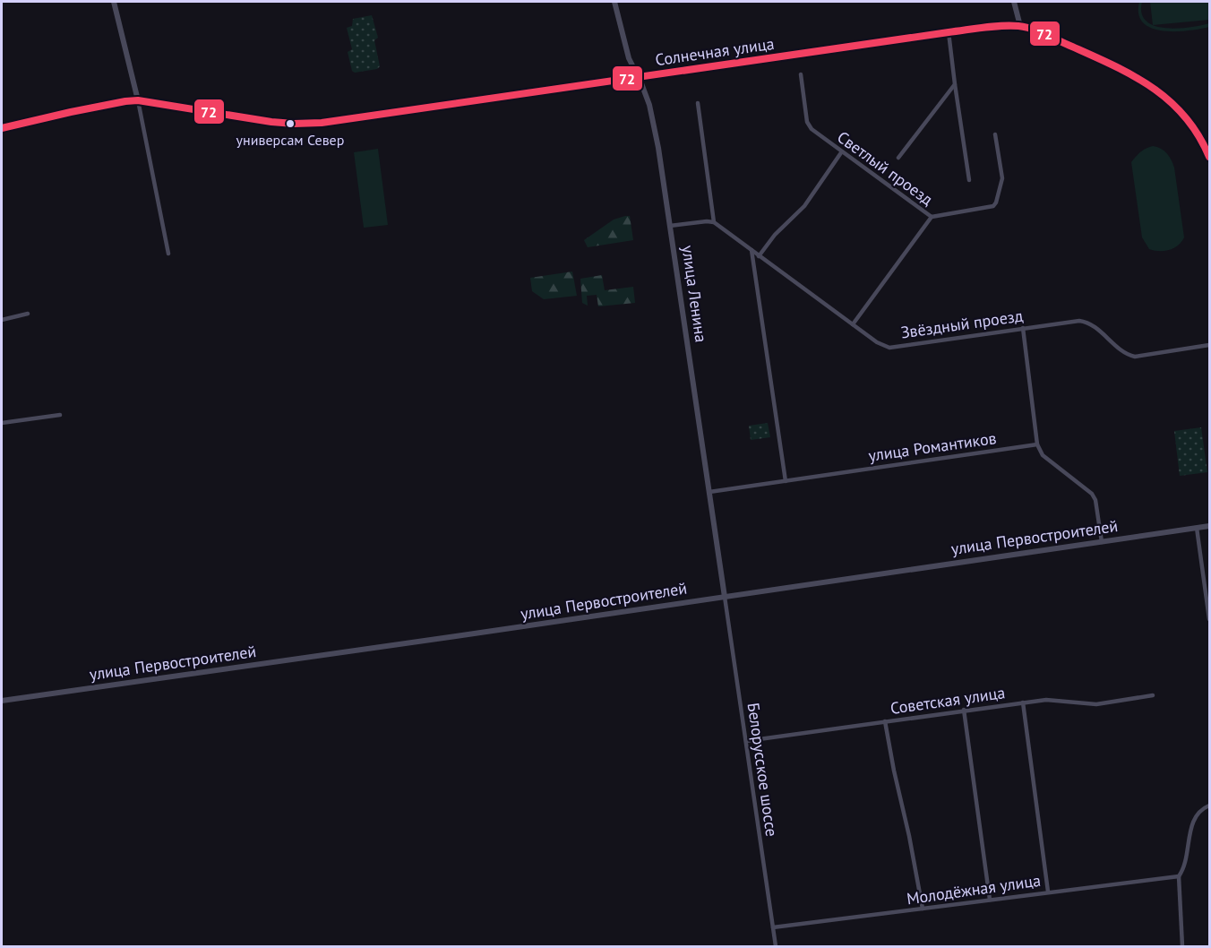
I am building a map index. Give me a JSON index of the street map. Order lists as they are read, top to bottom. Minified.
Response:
{"streets":{"street":["Солнечная улица","Светлый проезд","улица Ленина","Звёздный проезд","улица Романтиков","улица Первостроителей","Советская улица","Белорусское шоссе","Молодёжная улица"]},"crossings":[["Солнечная улица","улица Ленина"],["улица Ленина","улица Романтиков"],["улица Ленина","улица Первостроителей"],["улица Ленина","Белорусское шоссе"],["улица Первостроителей","Белорусское шоссе"],["Советская улица","Белорусское шоссе"],["Белорусское шоссе","Молодёжная улица"]],"places":["универсам Север"],"lines":["transit line 72"]}
